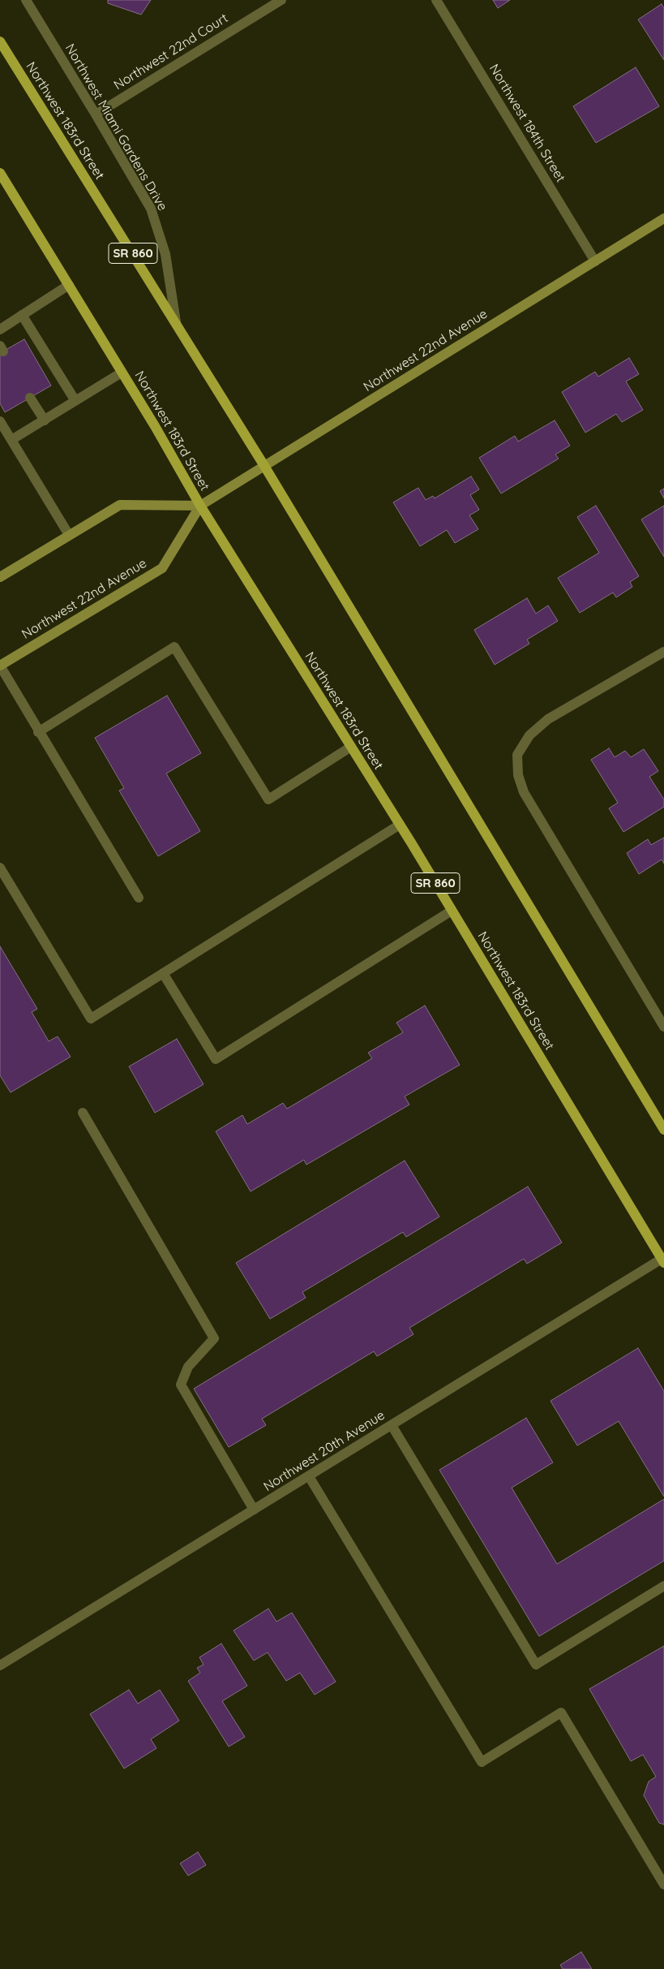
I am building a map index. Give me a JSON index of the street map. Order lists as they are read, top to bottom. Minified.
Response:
{"streets":{"main road":["Northwest 183rd Street","SR 860","Northwest 22nd Avenue"],"street":["Northwest 22nd Court","Northwest 184th Street","Northwest Miami Gardens Drive","Northwest 20th Avenue"]},"crossings":[["Northwest 22nd Court","Northwest Miami Gardens Drive"],["Northwest 183rd Street","Northwest Miami Gardens Drive"],["Northwest 183rd Street","Northwest 22nd Avenue"],["Northwest 183rd Street","Northwest 20th Avenue"],["Northwest 184th Street","Northwest 22nd Avenue"]]}
